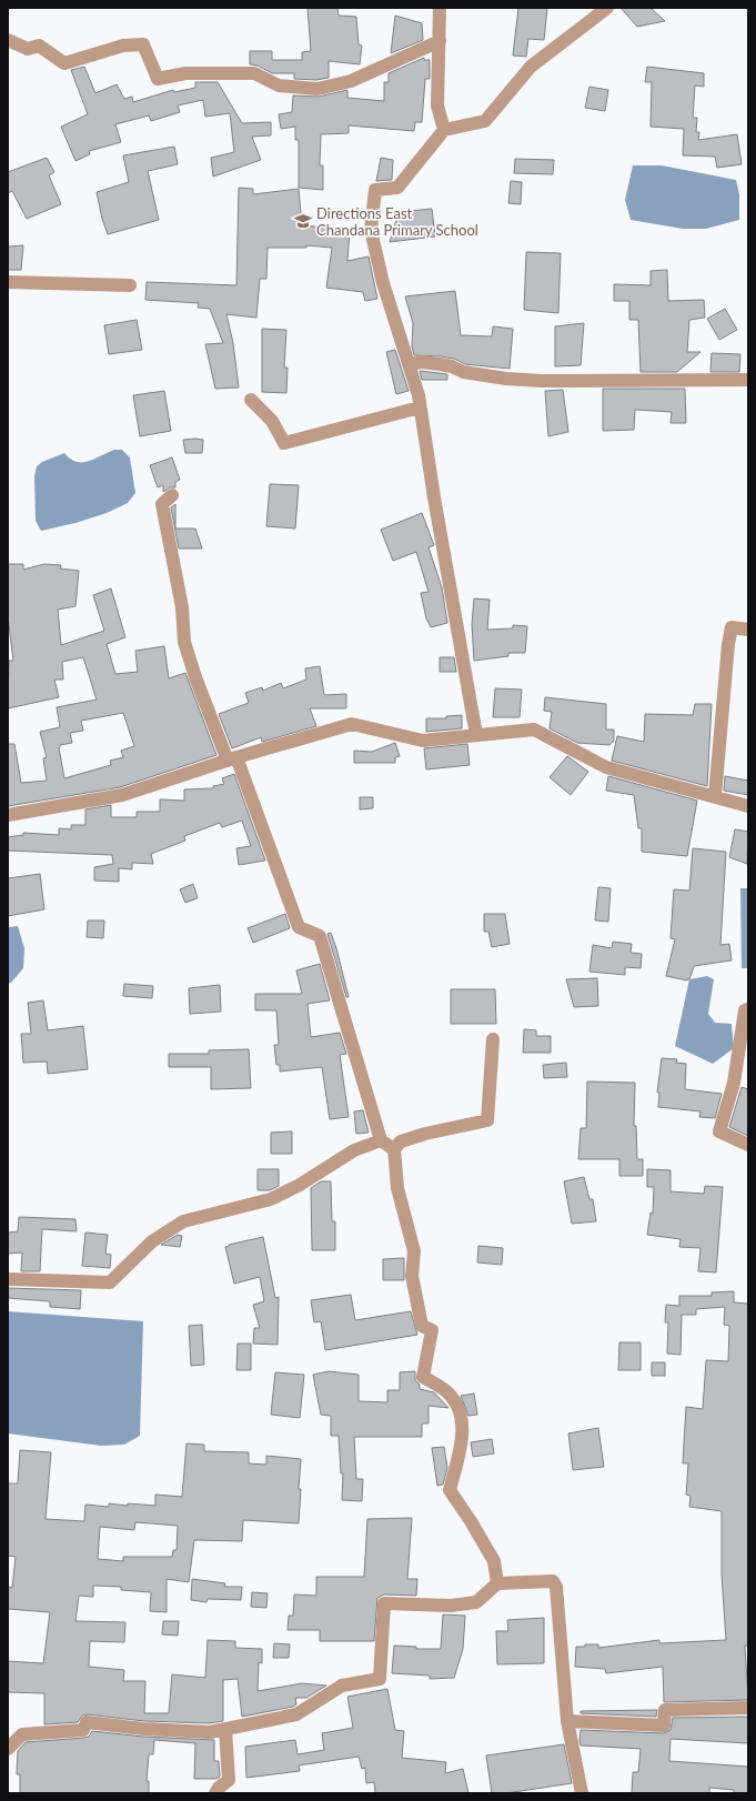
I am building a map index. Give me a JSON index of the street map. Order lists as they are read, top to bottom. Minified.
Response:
{"places":{"school or university":["Directions East Chandana Primary School"]}}
